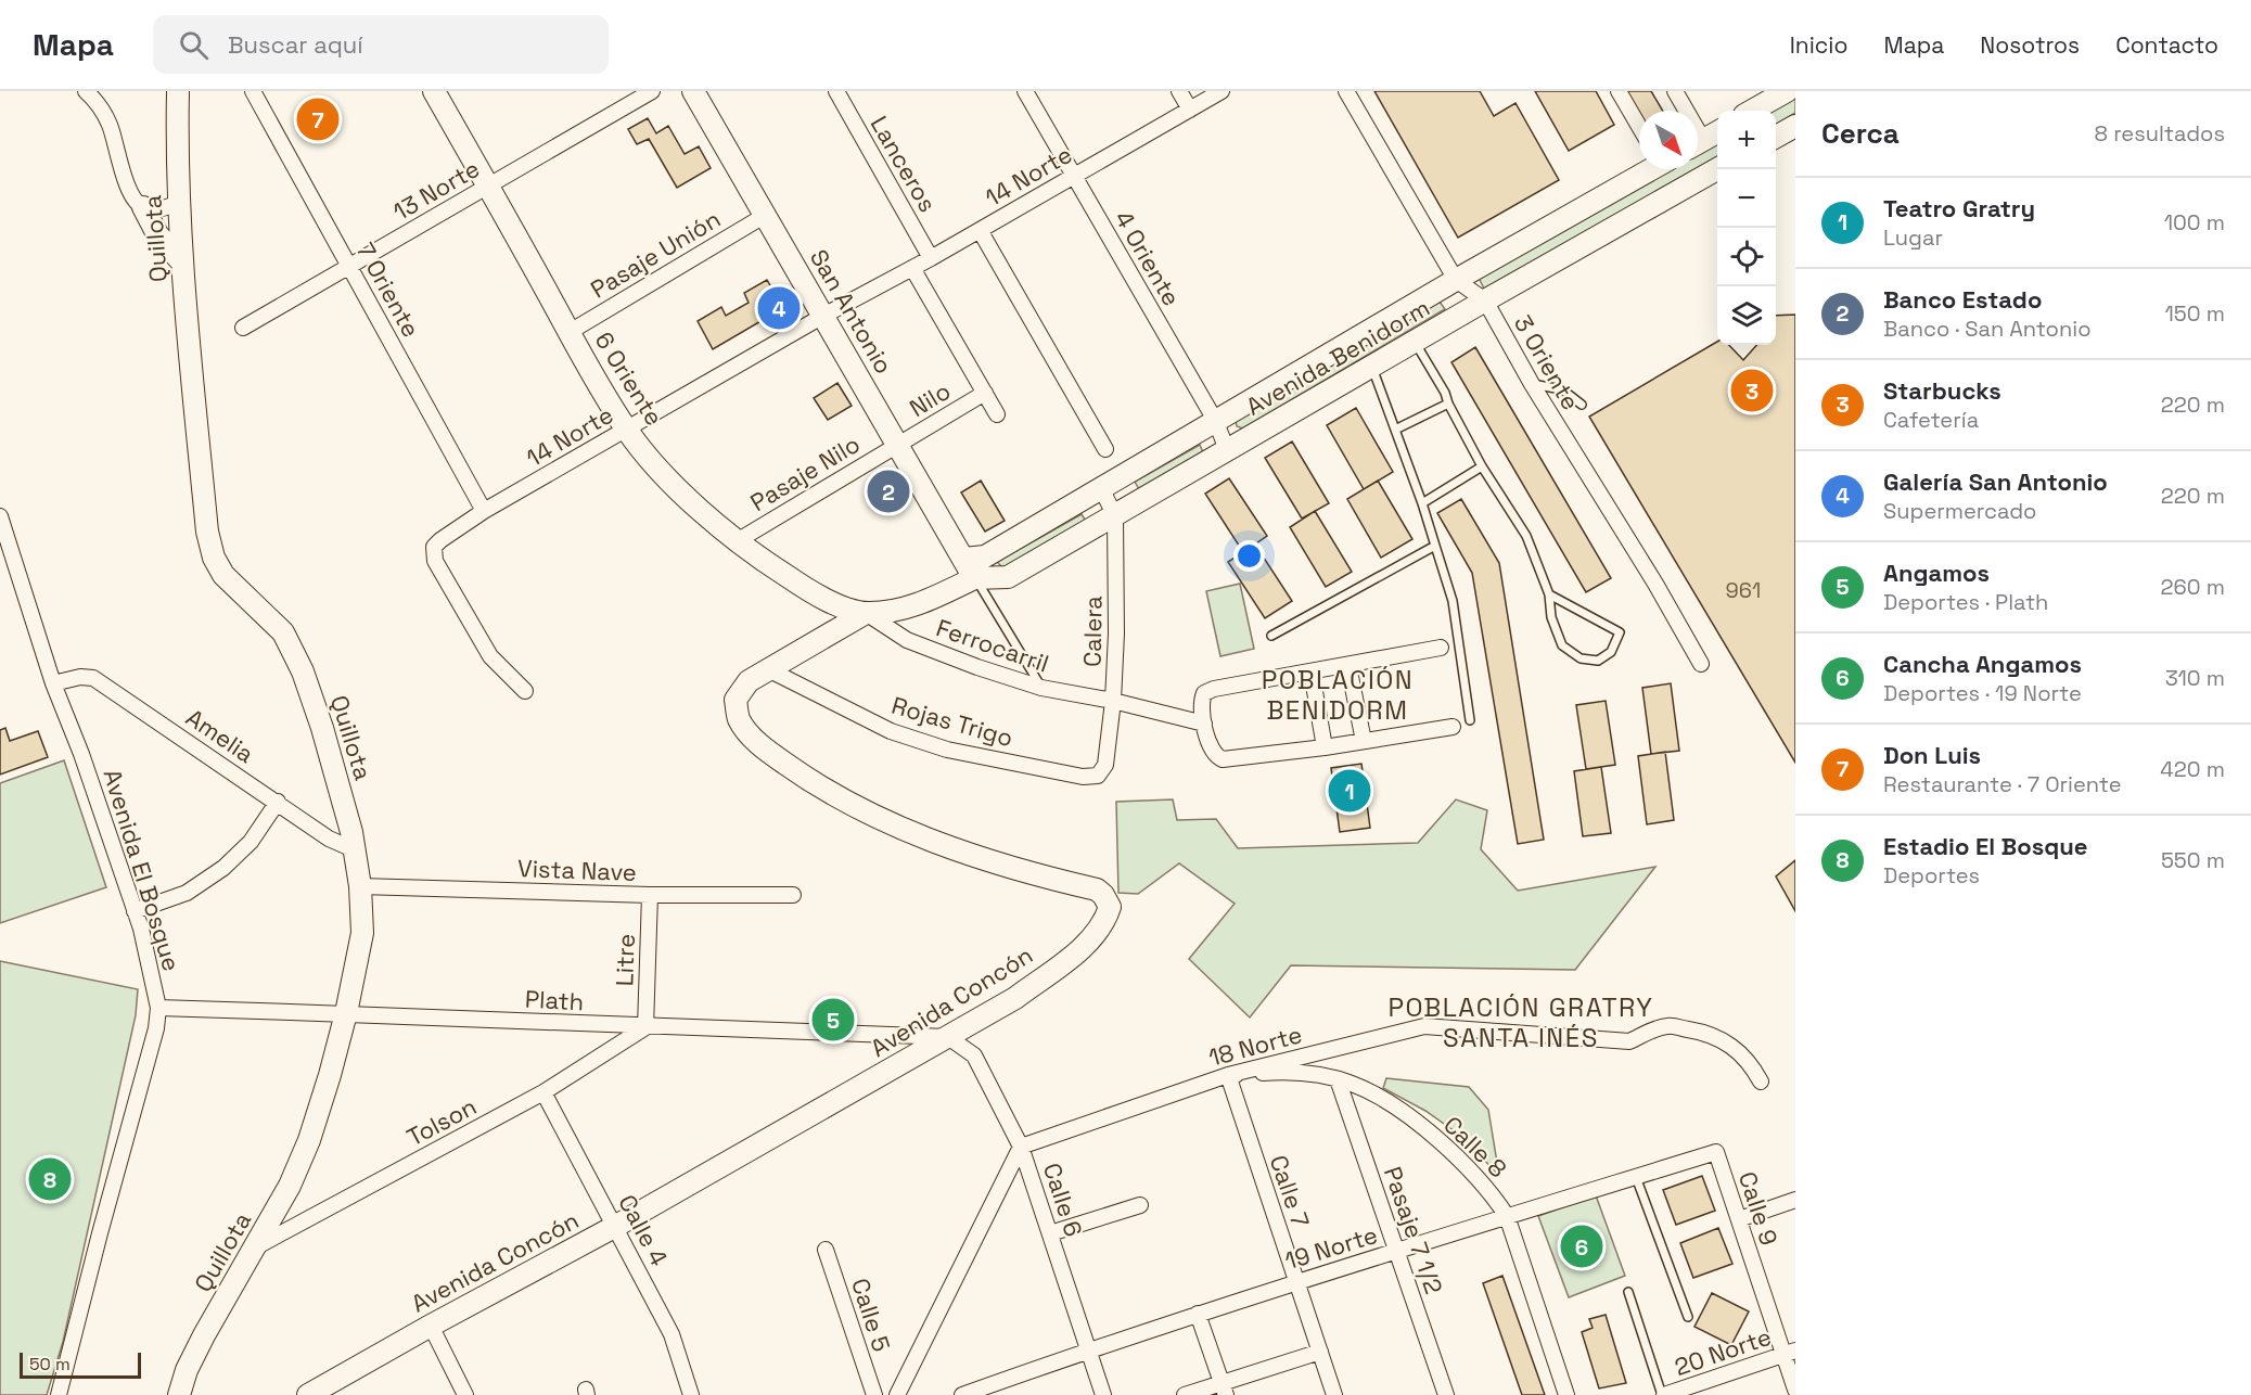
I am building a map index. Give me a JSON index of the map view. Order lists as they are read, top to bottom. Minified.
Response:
{"streets":{"main road":["Quillota","San Antonio","Avenida Benidorm","6 Oriente","Avenida Concón"],"street":["Lanceros","14 Norte","13 Norte","Pasaje Unión","4 Oriente","7 Oriente","3 Oriente","Nilo","Pasaje Nilo","Calera","Ferrocarril","Rojas Trigo","Amelia","Avenida El Bosque","Vista Nave","Litre","Plath","18 Norte","Tolson","Calle 8","Calle 7","Calle 6","Calle 9","Calle 4","Pasaje 7 1/2","19 Norte","Calle 5","20 Norte"]},"crossings":[["Lanceros","14 Norte"],["14 Norte","4 Oriente"],["14 Norte","7 Oriente"],["14 Norte","San Antonio"],["14 Norte","6 Oriente"],["13 Norte","7 Oriente"],["13 Norte","6 Oriente"],["Quillota","Amelia"],["Quillota","Vista Nave"],["Quillota","Plath"],["Quillota","Tolson"],["Pasaje Unión","San Antonio"],["Pasaje Unión","6 Oriente"],["4 Oriente","Avenida Benidorm"],["San Antonio","Avenida Benidorm"],["San Antonio","Nilo"],["San Antonio","Pasaje Nilo"],["Avenida Benidorm","3 Oriente"],["Avenida Benidorm","6 Oriente"],["Avenida Benidorm","Calera"],["Avenida Benidorm","Ferrocarril"],["Avenida Benidorm","Avenida Concón"],["6 Oriente","Pasaje Nilo"],["6 Oriente","Ferrocarril"],["6 Oriente","Avenida Concón"],["Nilo","Pasaje Nilo"],["Calera","Ferrocarril"],["Calera","Rojas Trigo"],["Ferrocarril","Avenida Concón"],["Rojas Trigo","Avenida Concón"],["Amelia","Avenida El Bosque"],["Avenida El Bosque","Plath"],["Vista Nave","Litre"],["Litre","Plath"],["Litre","Tolson"],["Plath","Avenida Concón"],["Plath","Tolson"],["Plath","Calle 6"],["Avenida Concón","Calle 6"],["Avenida Concón","Calle 4"],["18 Norte","Calle 8"],["18 Norte","Calle 7"],["18 Norte","Calle 6"],["Tolson","Calle 4"],["Calle 8","Calle 7"],["Calle 8","Pasaje 7 1/2"],["Calle 8","19 Norte"],["Calle 7","19 Norte"],["Calle 6","19 Norte"],["Calle 9","19 Norte"],["Calle 9","20 Norte"],["Pasaje 7 1/2","19 Norte"]],"districts":["POBLACIÓN BENIDORM","POBLACIÓN GRATRY SANTA INÉS"],"house_numbers":["961"],"scale_bar":"50 m","north":"bottom right","page":{"header":"Mapa","search":"Buscar aquí","nav":["Inicio","Mapa","Nosotros","Contacto"],"heading":["Cerca","8 resultados"],"pins":["7","4","3","2","1","5","8","6"],"map_buttons":["+","−"],"list":[{"mark":"1","name":"Teatro Gratry","note":"Lugar","value":"100 m"},{"mark":"2","name":"Banco Estado","note":"Banco · San Antonio","value":"150 m"},{"mark":"3","name":"Starbucks","note":"Cafetería","value":"220 m"},{"mark":"4","name":"Galería San Antonio","note":"Supermercado","value":"220 m"},{"mark":"5","name":"Angamos","note":"Deportes · Plath","value":"260 m"},{"mark":"6","name":"Cancha Angamos","note":"Deportes · 19 Norte","value":"310 m"},{"mark":"7","name":"Don Luis","note":"Restaurante · 7 Oriente","value":"420 m"},{"mark":"8","name":"Estadio El Bosque","note":"Deportes","value":"550 m"}],"scale":"50 m"}}
